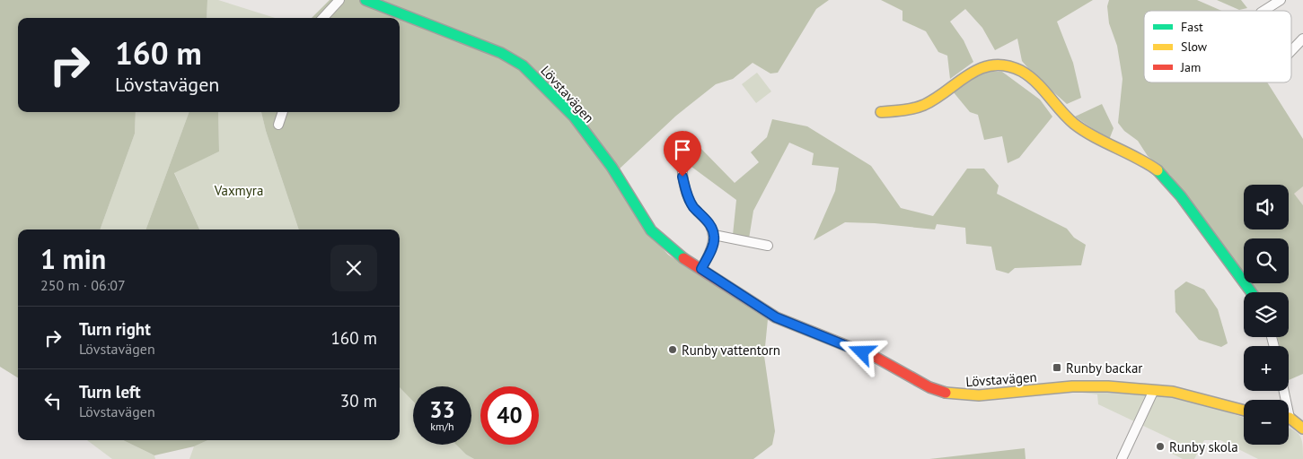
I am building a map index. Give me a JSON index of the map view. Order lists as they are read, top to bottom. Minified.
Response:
{"streets":{"street":["Lövstavägen"]},"parks":["Vaxmyra"],"places":{"other":["Runby vattentorn","Runby skola"],"transit":["Runby backar"]},"legend":["Fast","Slow","Jam"],"page":{"turn":["160 m","Lövstavägen"],"map_buttons":["+","−"],"heading":["1 min","250 m · 06:07"],"list":[{"name":"Turn right","note":"Lövstavägen","value":"160 m"},{"name":"Turn left","note":"Lövstavägen","value":"30 m"}],"speed":"33 km/h","limit":"40"}}
